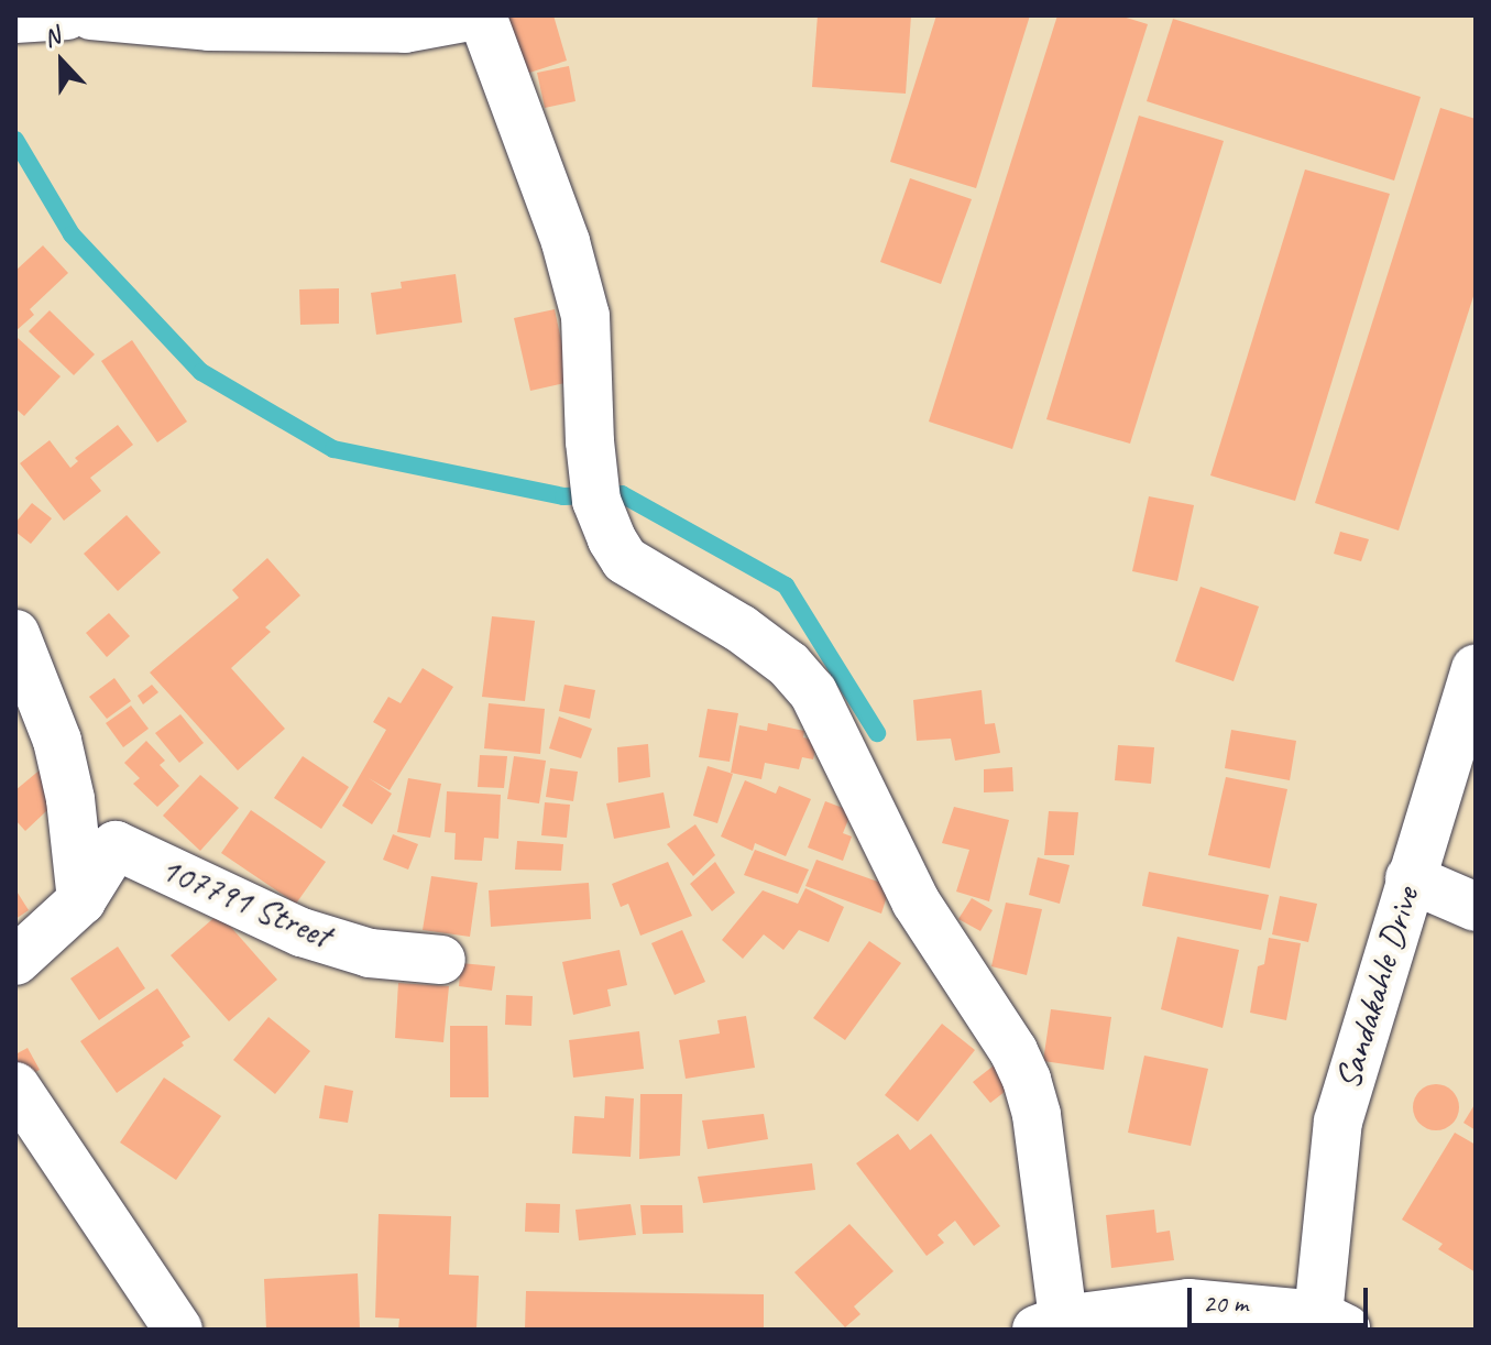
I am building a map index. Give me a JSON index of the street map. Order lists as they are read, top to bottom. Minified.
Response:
{"streets":{"street":["107791 Street","Sandakahle Drive"]},"scale_bar":"20 m","north":"top"}
